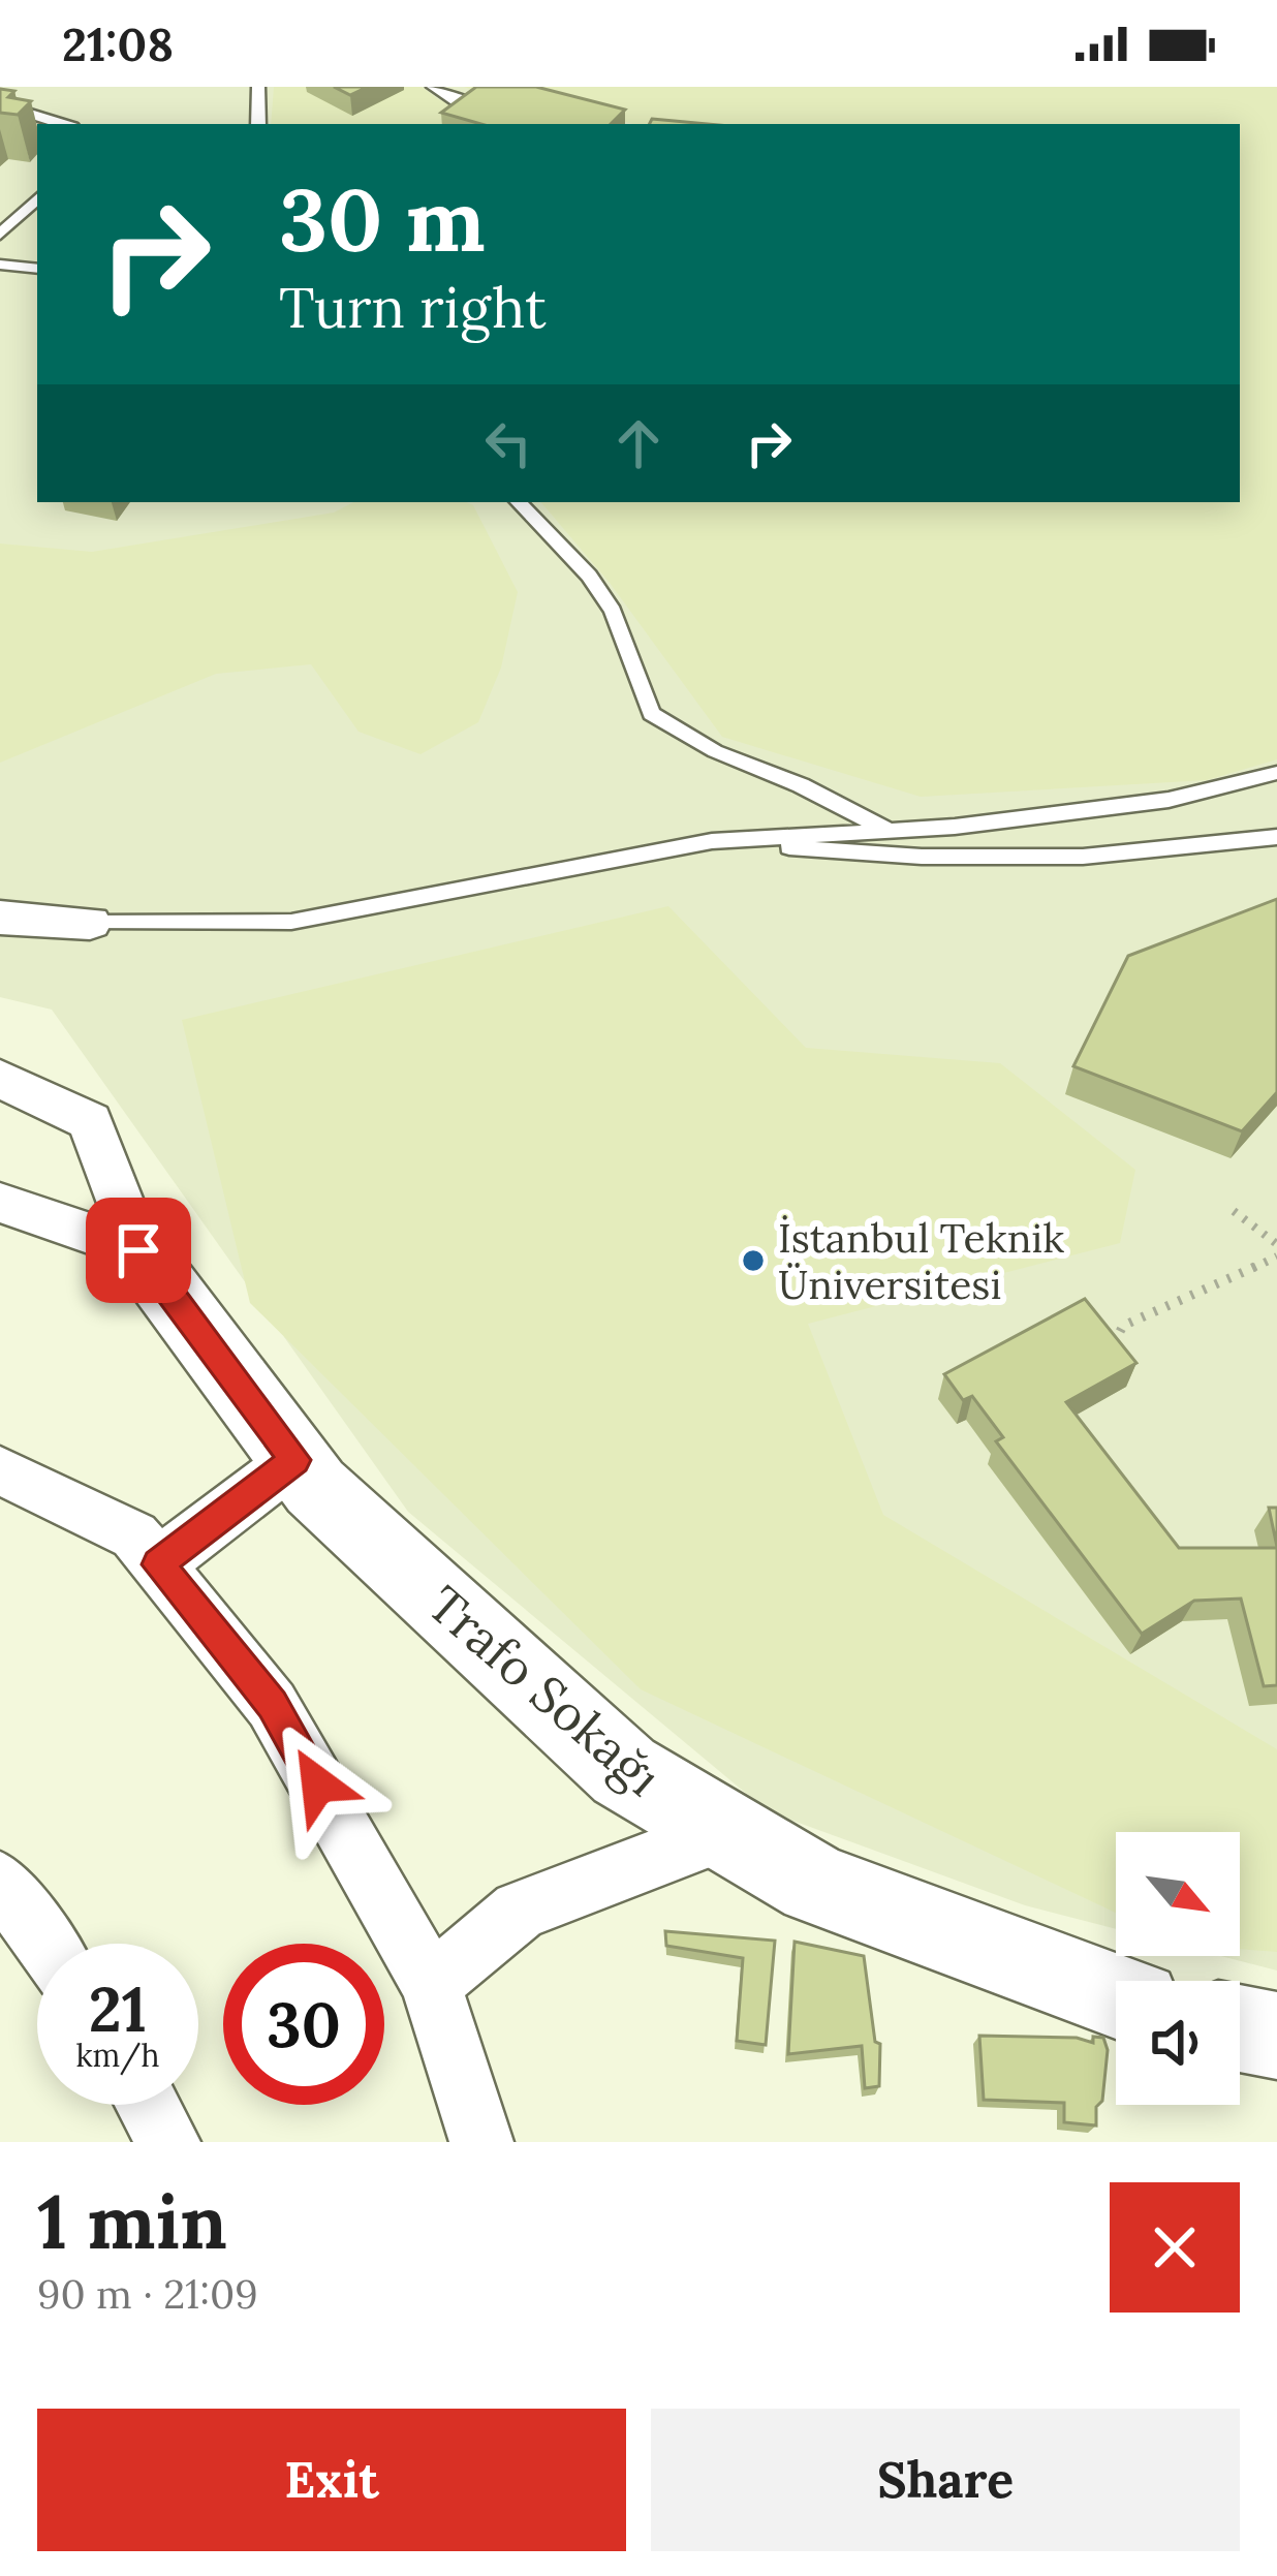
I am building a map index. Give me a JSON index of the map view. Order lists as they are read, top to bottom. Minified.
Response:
{"streets":{"street":["Trafo Sokağı"]},"places":["İstanbul Teknik Üniversitesi"],"north":"bottom right","page":{"status":"21:08","turn":["30 m","Turn right"],"speed":"21 km/h","limit":"30","heading":["1 min","90 m · 21:09"],"buttons":["Exit","Share"]}}
